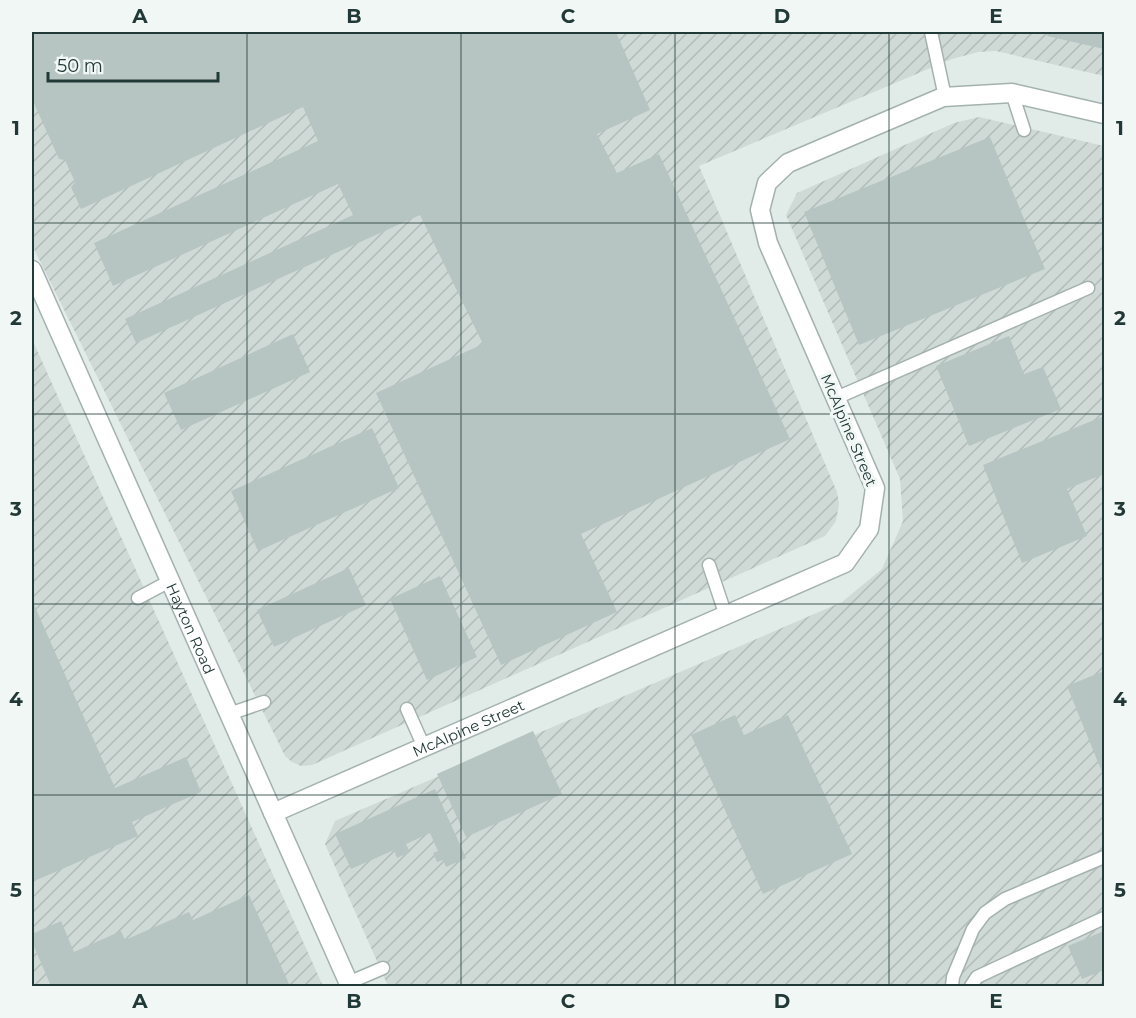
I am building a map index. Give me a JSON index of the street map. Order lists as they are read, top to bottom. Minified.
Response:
{"streets":{"street":["McAlpine Street","Hayton Road"]},"crossings":[["McAlpine Street","Hayton Road"]],"scale_bar":"50 m","grid":{"columns":["A","B","C","D","E"],"rows":["1","2","3","4","5"]}}
